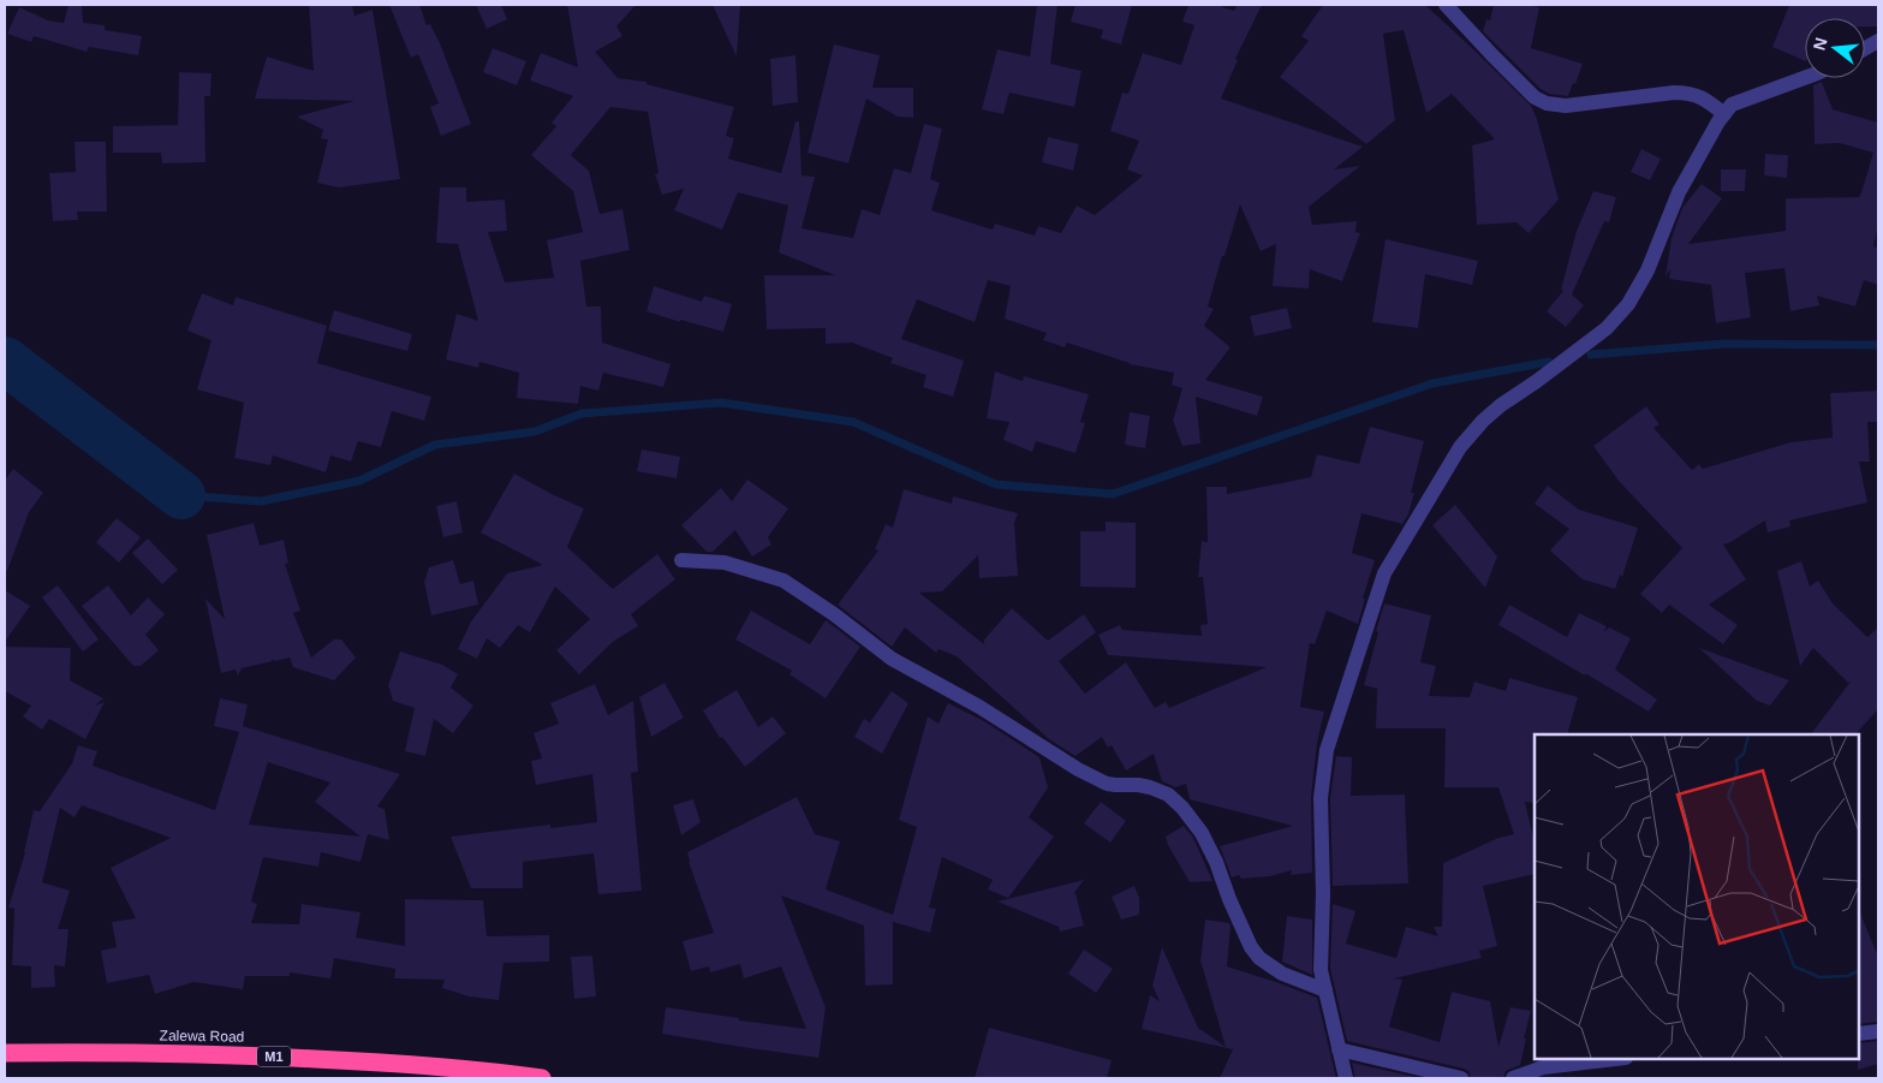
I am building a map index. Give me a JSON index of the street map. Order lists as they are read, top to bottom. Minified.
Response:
{"streets":{"highway":["Zalewa Road","M1"]},"north":"left"}
